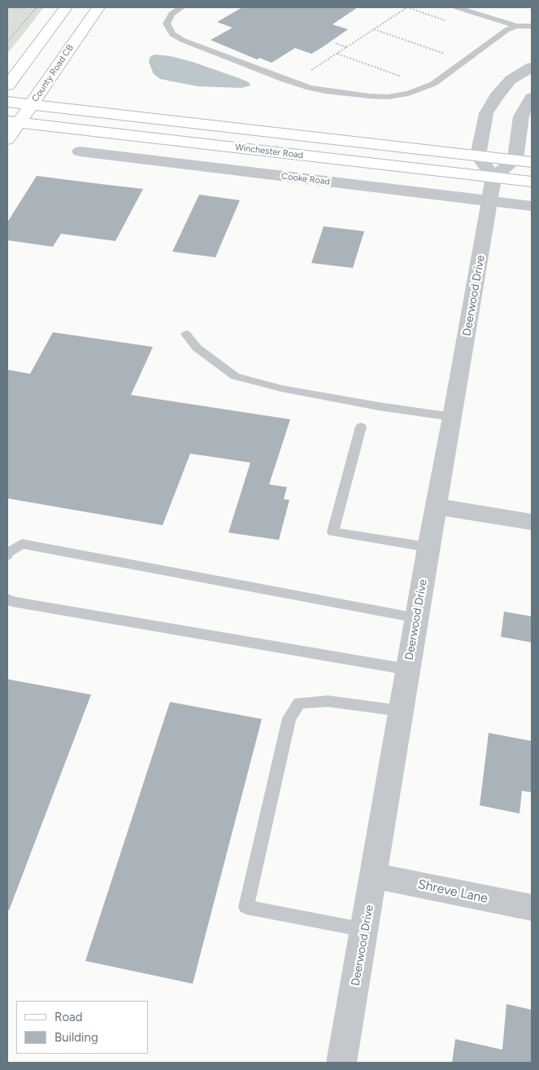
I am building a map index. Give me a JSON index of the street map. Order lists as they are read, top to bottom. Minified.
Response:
{"streets":{"main road":["County Road CB","Winchester Road"],"street":["Cooke Road","Deerwood Drive","Shreve Lane"]},"crossings":[["County Road CB","Winchester Road"],["Winchester Road","Deerwood Drive"],["Cooke Road","Deerwood Drive"],["Deerwood Drive","Shreve Lane"]],"legend":["Road","Building"]}
